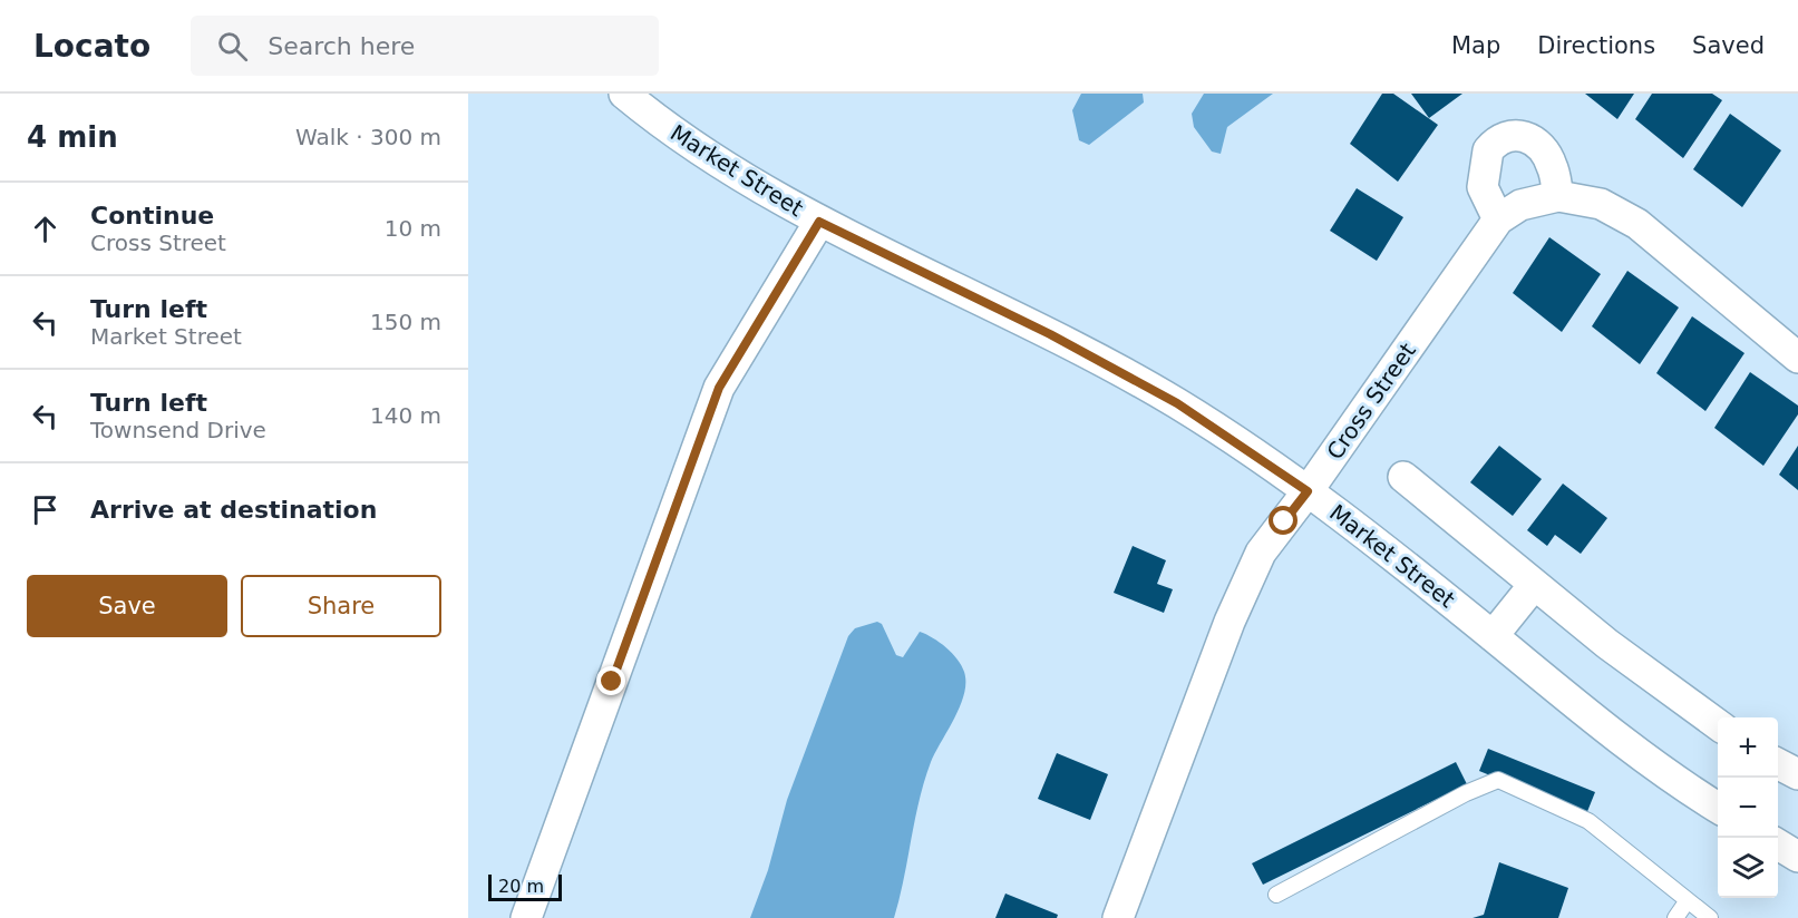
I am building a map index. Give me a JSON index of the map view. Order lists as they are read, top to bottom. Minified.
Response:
{"streets":{"street":["Market Street","Cross Street"]},"crossings":[["Market Street","Cross Street"]],"scale_bar":"20 m","page":{"header":"Locato","search":"Search here","nav":["Map","Directions","Saved"],"heading":["4 min","Walk · 300 m"],"list":[["Continue","Cross Street","10 m"],["Turn left","Market Street","150 m"],["Turn left","Townsend Drive","140 m"],"Arrive at destination"],"buttons":["Save","Share"],"map_buttons":["+","−"],"scale":"20 m"}}
